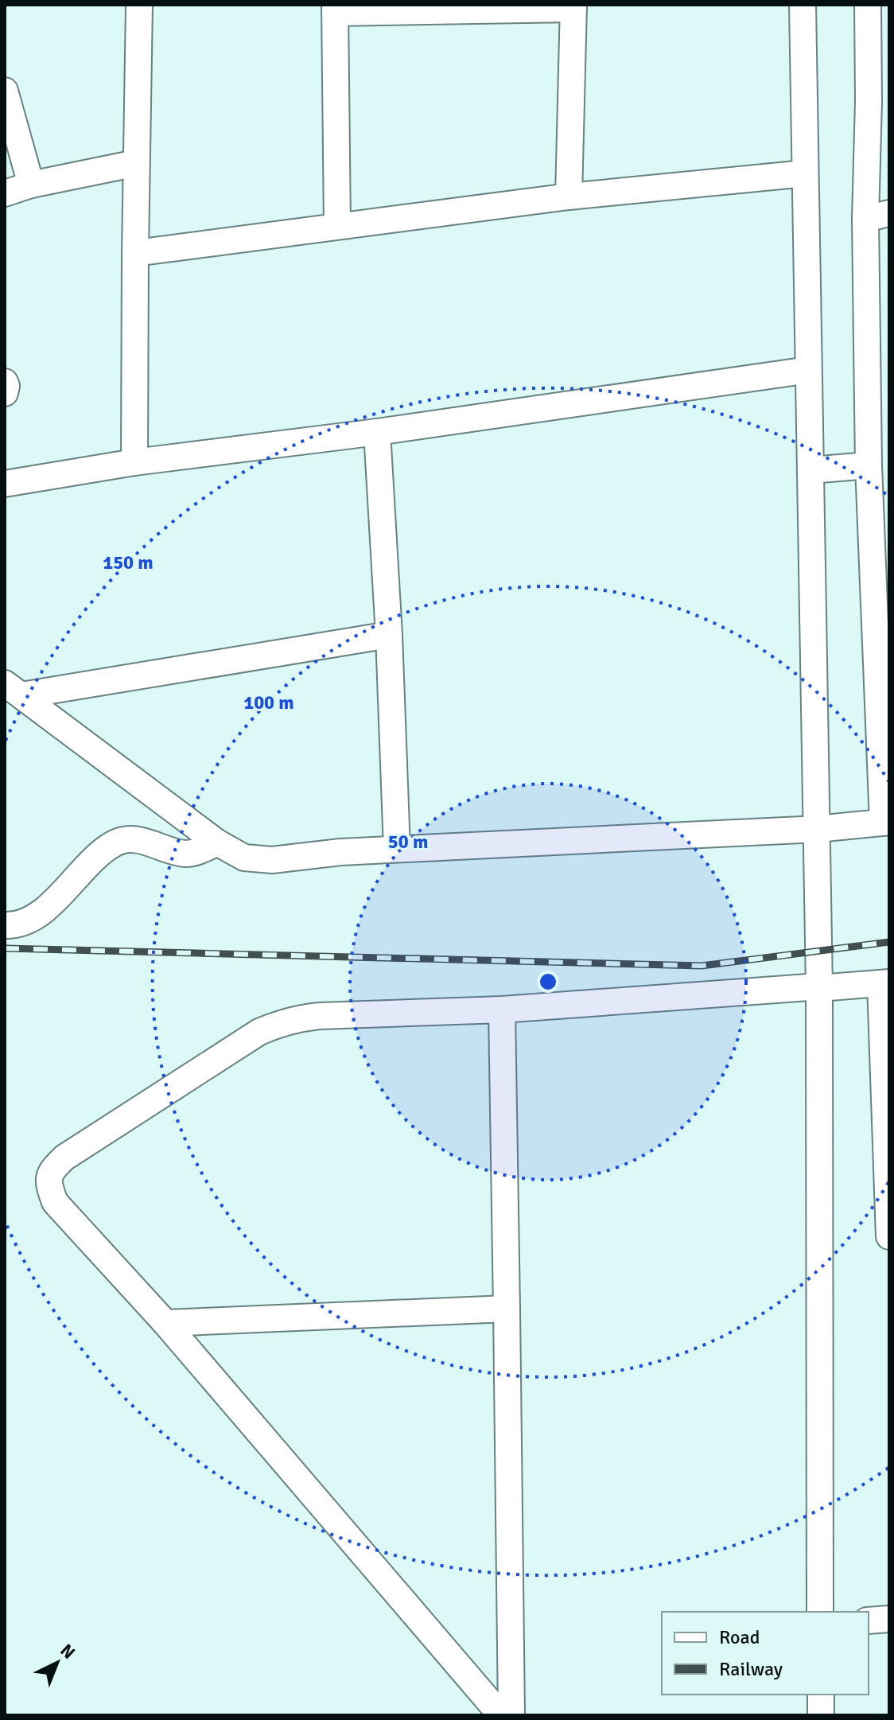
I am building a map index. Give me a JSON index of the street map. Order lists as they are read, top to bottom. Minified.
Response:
{"legend":["Road","Railway"],"north":"top right","rings":["150 m","100 m","50 m"]}
